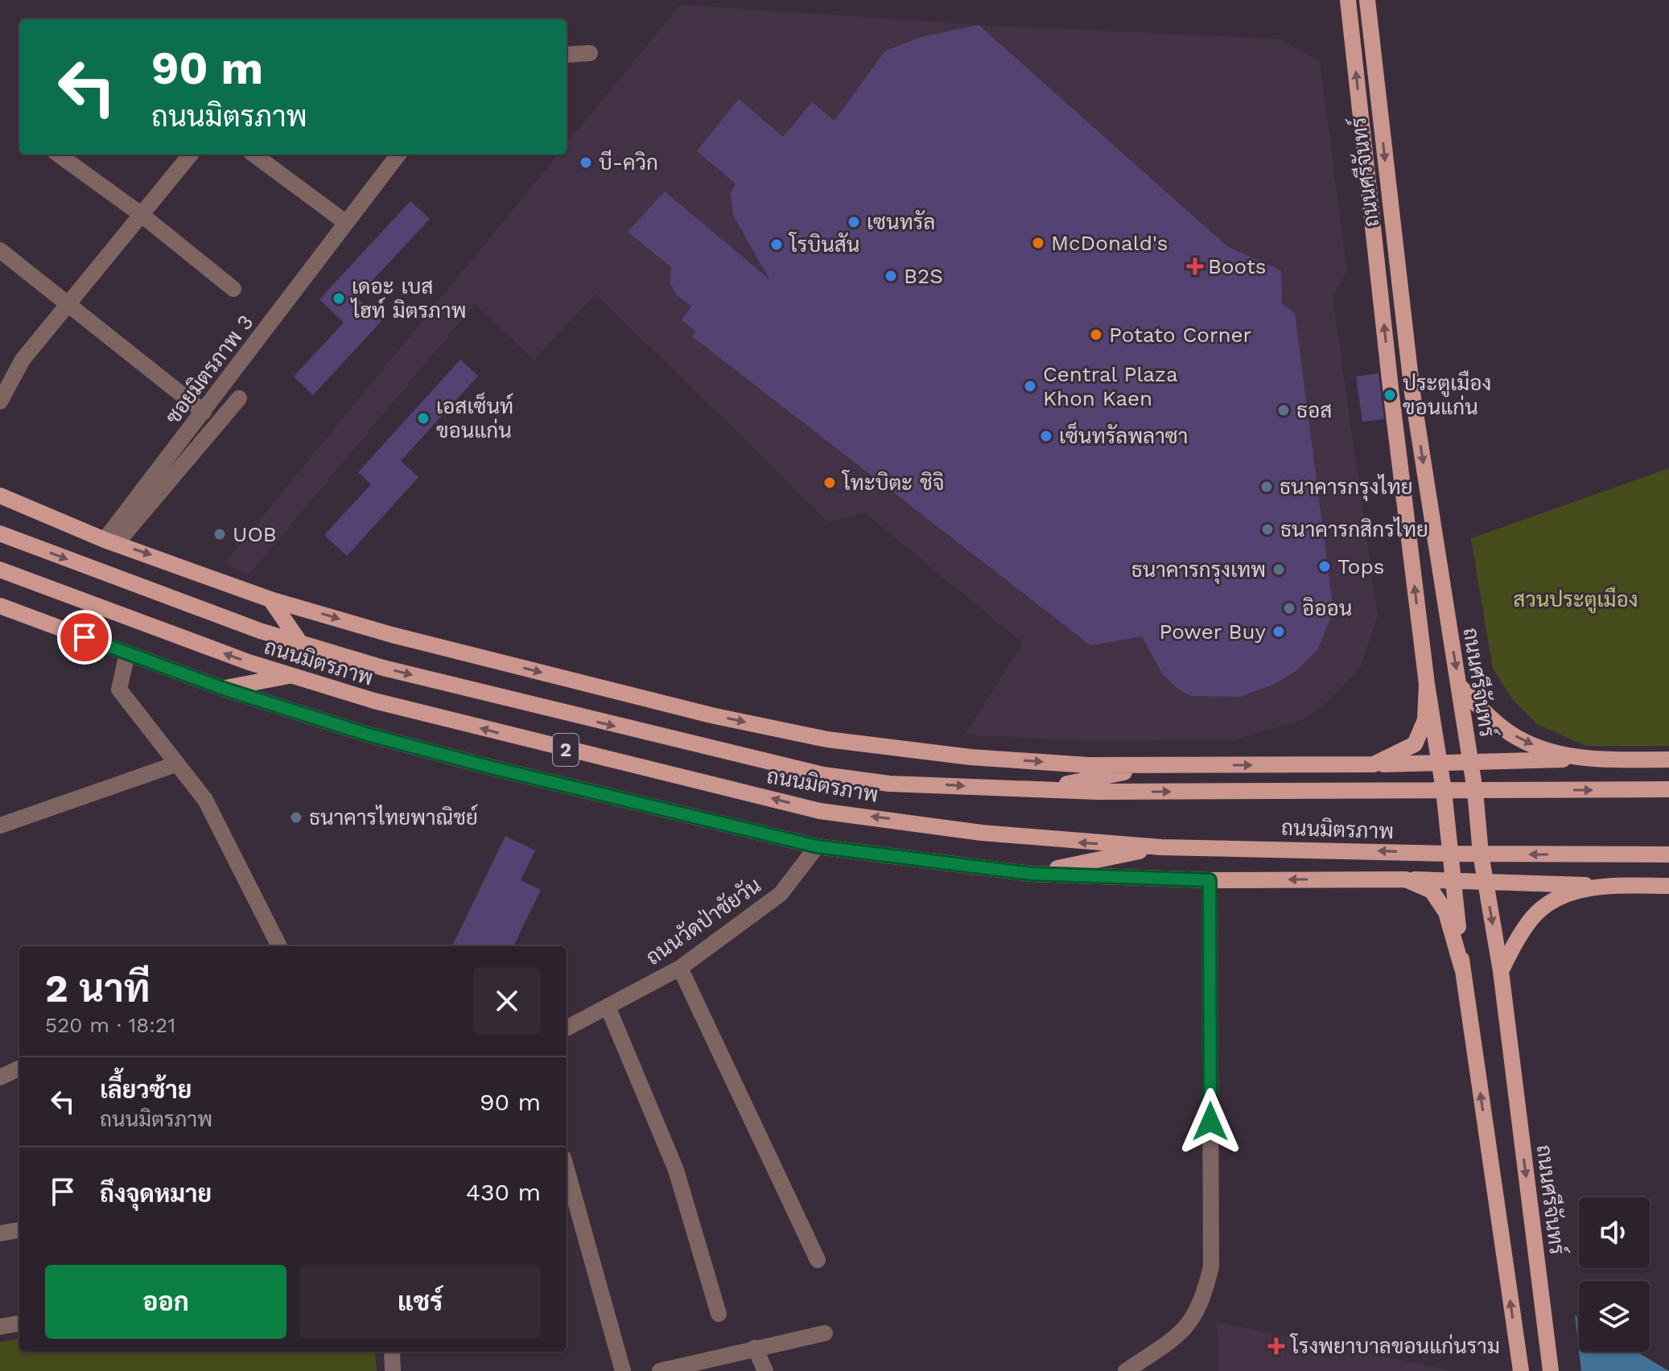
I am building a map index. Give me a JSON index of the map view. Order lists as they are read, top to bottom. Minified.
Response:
{"streets":{"main road":["ถนนศรีจันทร์","ถนนมิตรภาพ","2"],"street":["ซอยมิตรภาพ 3","ถนนวัดป่าชัยวัน"]},"crossings":[["ถนนศรีจันทร์","ถนนมิตรภาพ"],["2","ถนนวัดป่าชัยวัน"]],"parks":["สวนประตูเมือง"],"places":{"other":["บี-ควิก","เซนทรัล","McDonald's","โรบินสัน","B2S","เดอะ เบส ไฮท์ มิตรภาพ","Potato Corner","Central Plaza Khon Kaen","ประตูเมือง ขอนแก่น","ธอส","เอสเซ็นท์ ขอนแก่น","เซ็นทรัลพลาซา","โทะบิตะ ชิจิ","ธนาคารกรุงไทย","ธนาคารกสิกรไทย","UOB","Tops","ธนาคารกรุงเทพ","อิออน","Power Buy","ธนาคารไทยพาณิชย์"],"health":["Boots","โรงพยาบาลขอนแก่นราม"]},"page":{"turn":["90 m","ถนนมิตรภาพ"],"heading":["2 นาที","520 m · 18:21"],"list":[{"name":"เลี้ยวซ้าย","note":"ถนนมิตรภาพ","value":"90 m"},{"name":"ถึงจุดหมาย","value":"430 m"}],"buttons":["ออก","แชร์"]}}
